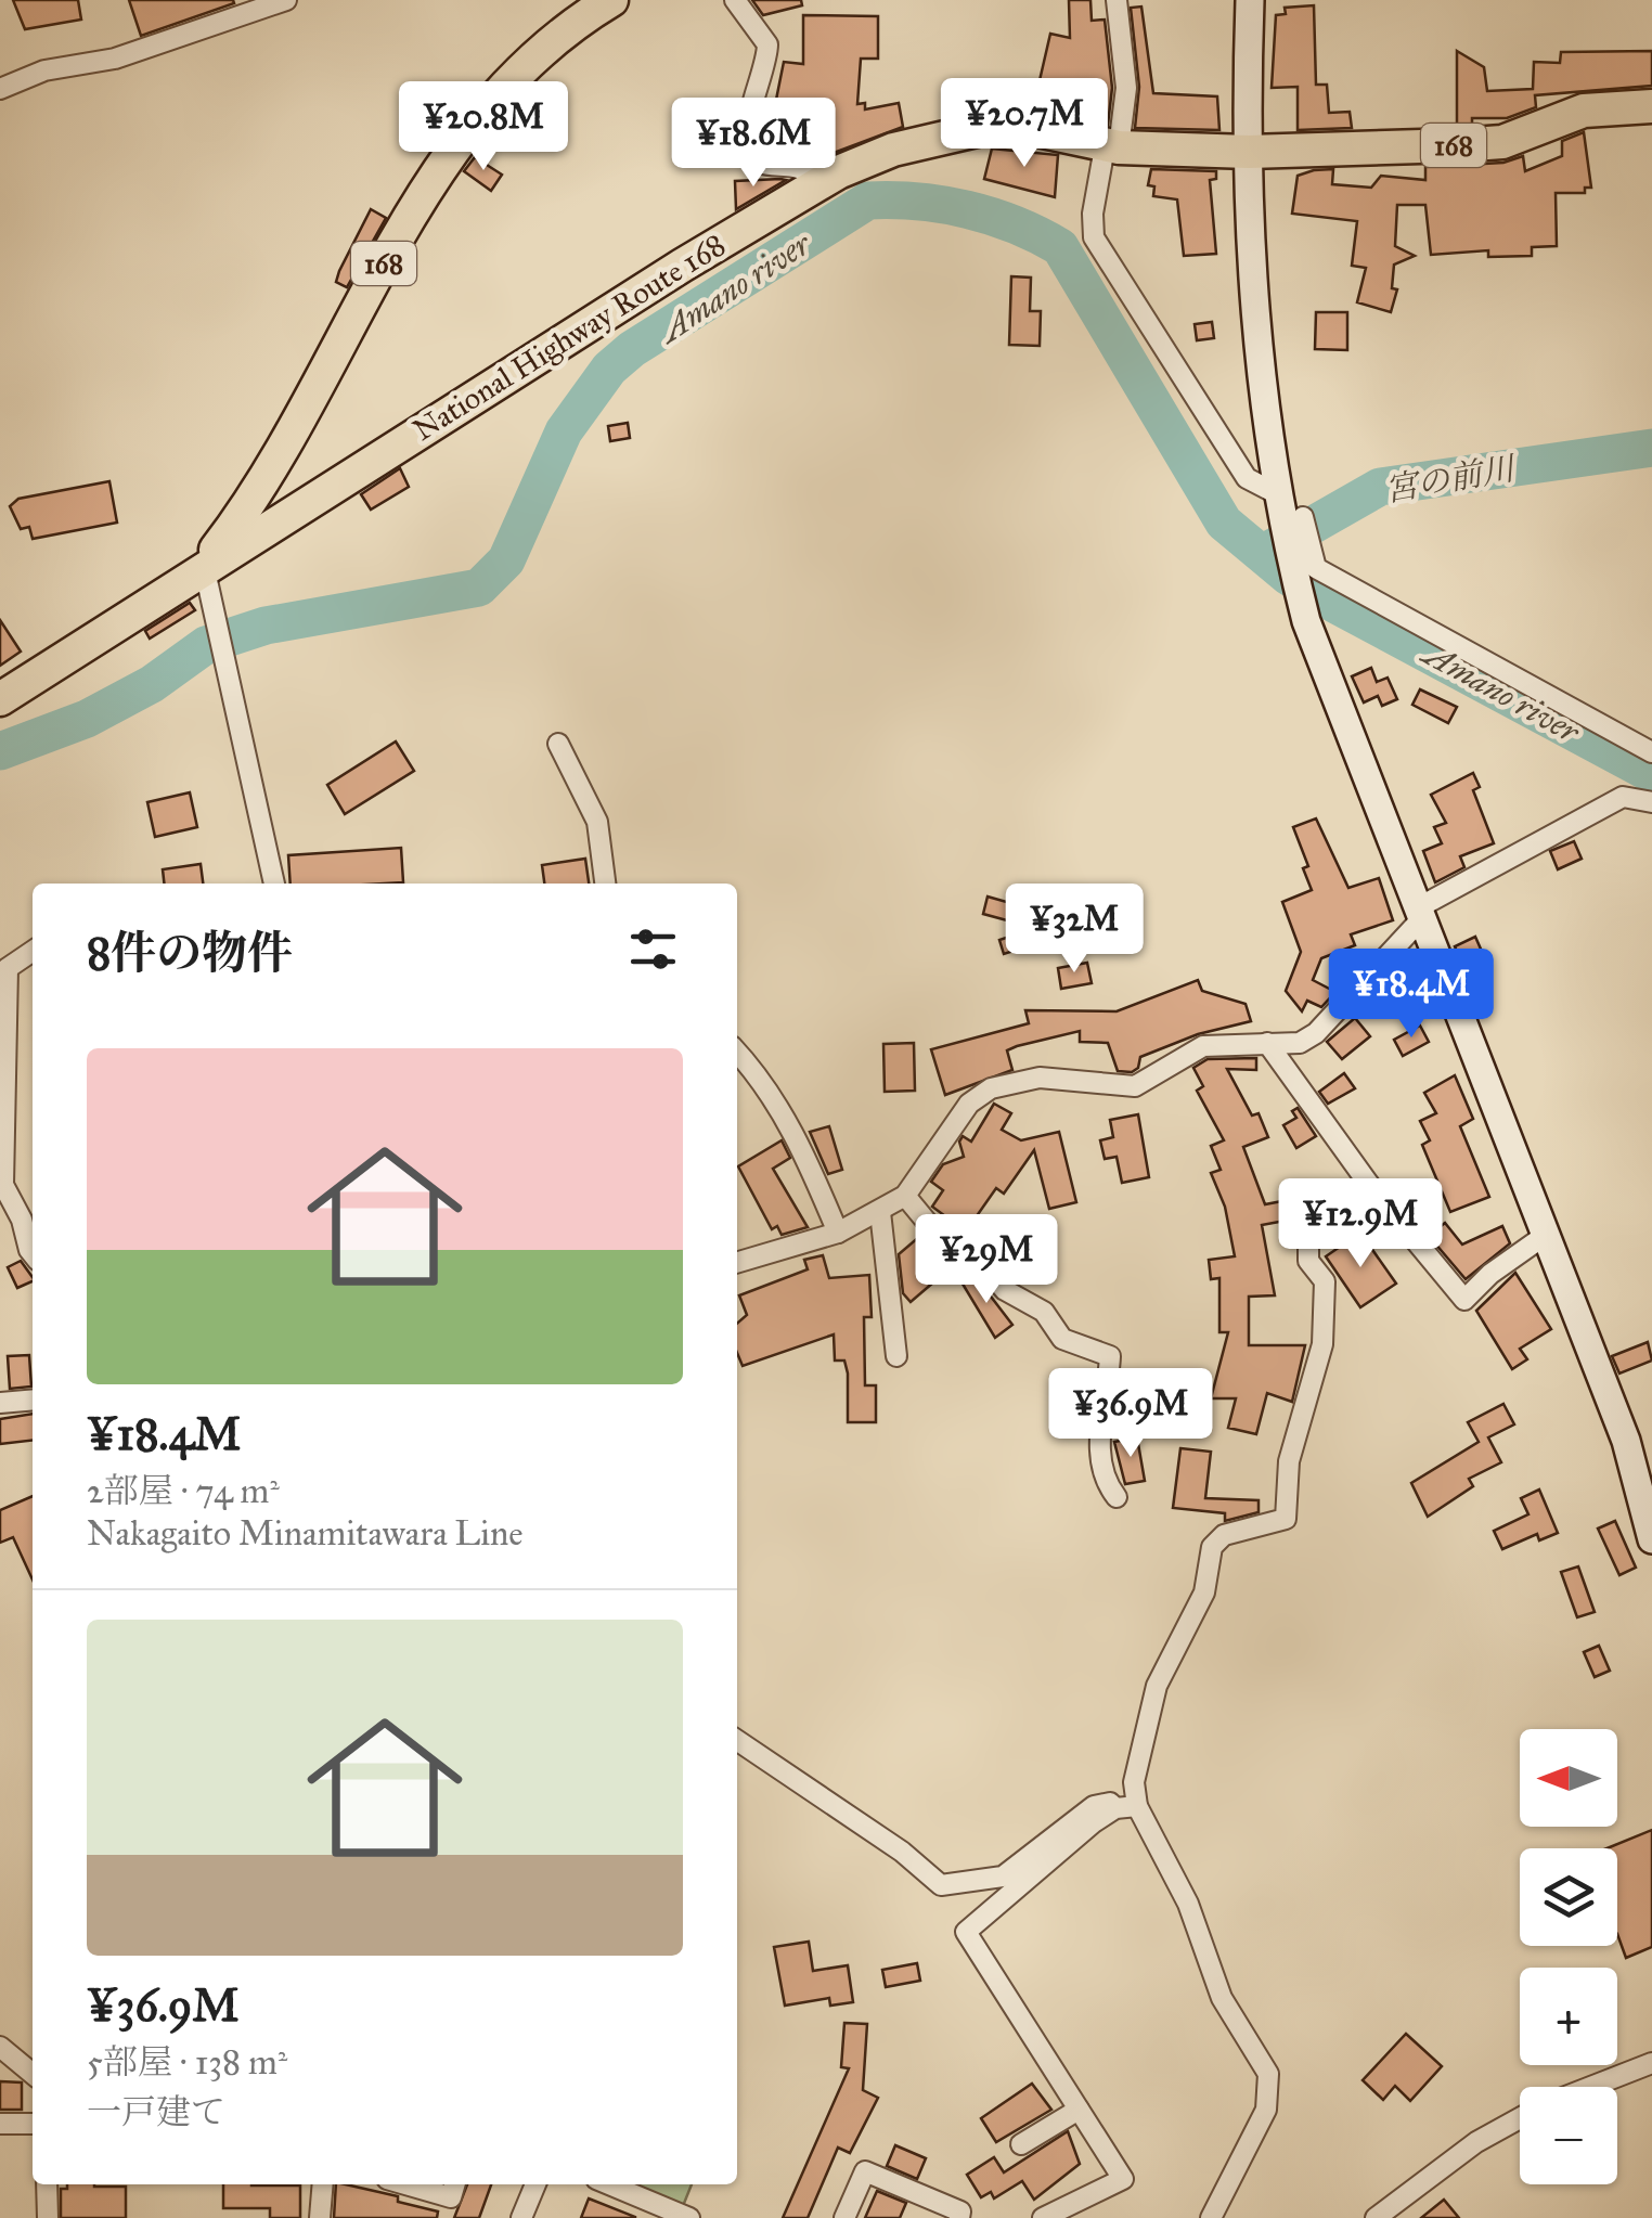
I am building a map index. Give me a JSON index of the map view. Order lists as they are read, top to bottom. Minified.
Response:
{"streets":{"highway":["168","National Highway Route 168"]},"water":["Amano river","宮の前川"],"north":"left","page":{"price":["¥20.7M","¥20.8M","¥18.6M","¥32M","¥18.4M","¥12.9M","¥29M","¥36.9M"],"heading":"8件の物件","list":[{"name":"¥18.4M","note":"2部屋 · 74 m² · Nakagaito Minamitawara Line"},{"name":"¥36.9M","note":"5部屋 · 138 m² · 一戸建て"}],"map_buttons":["+","−"]}}
